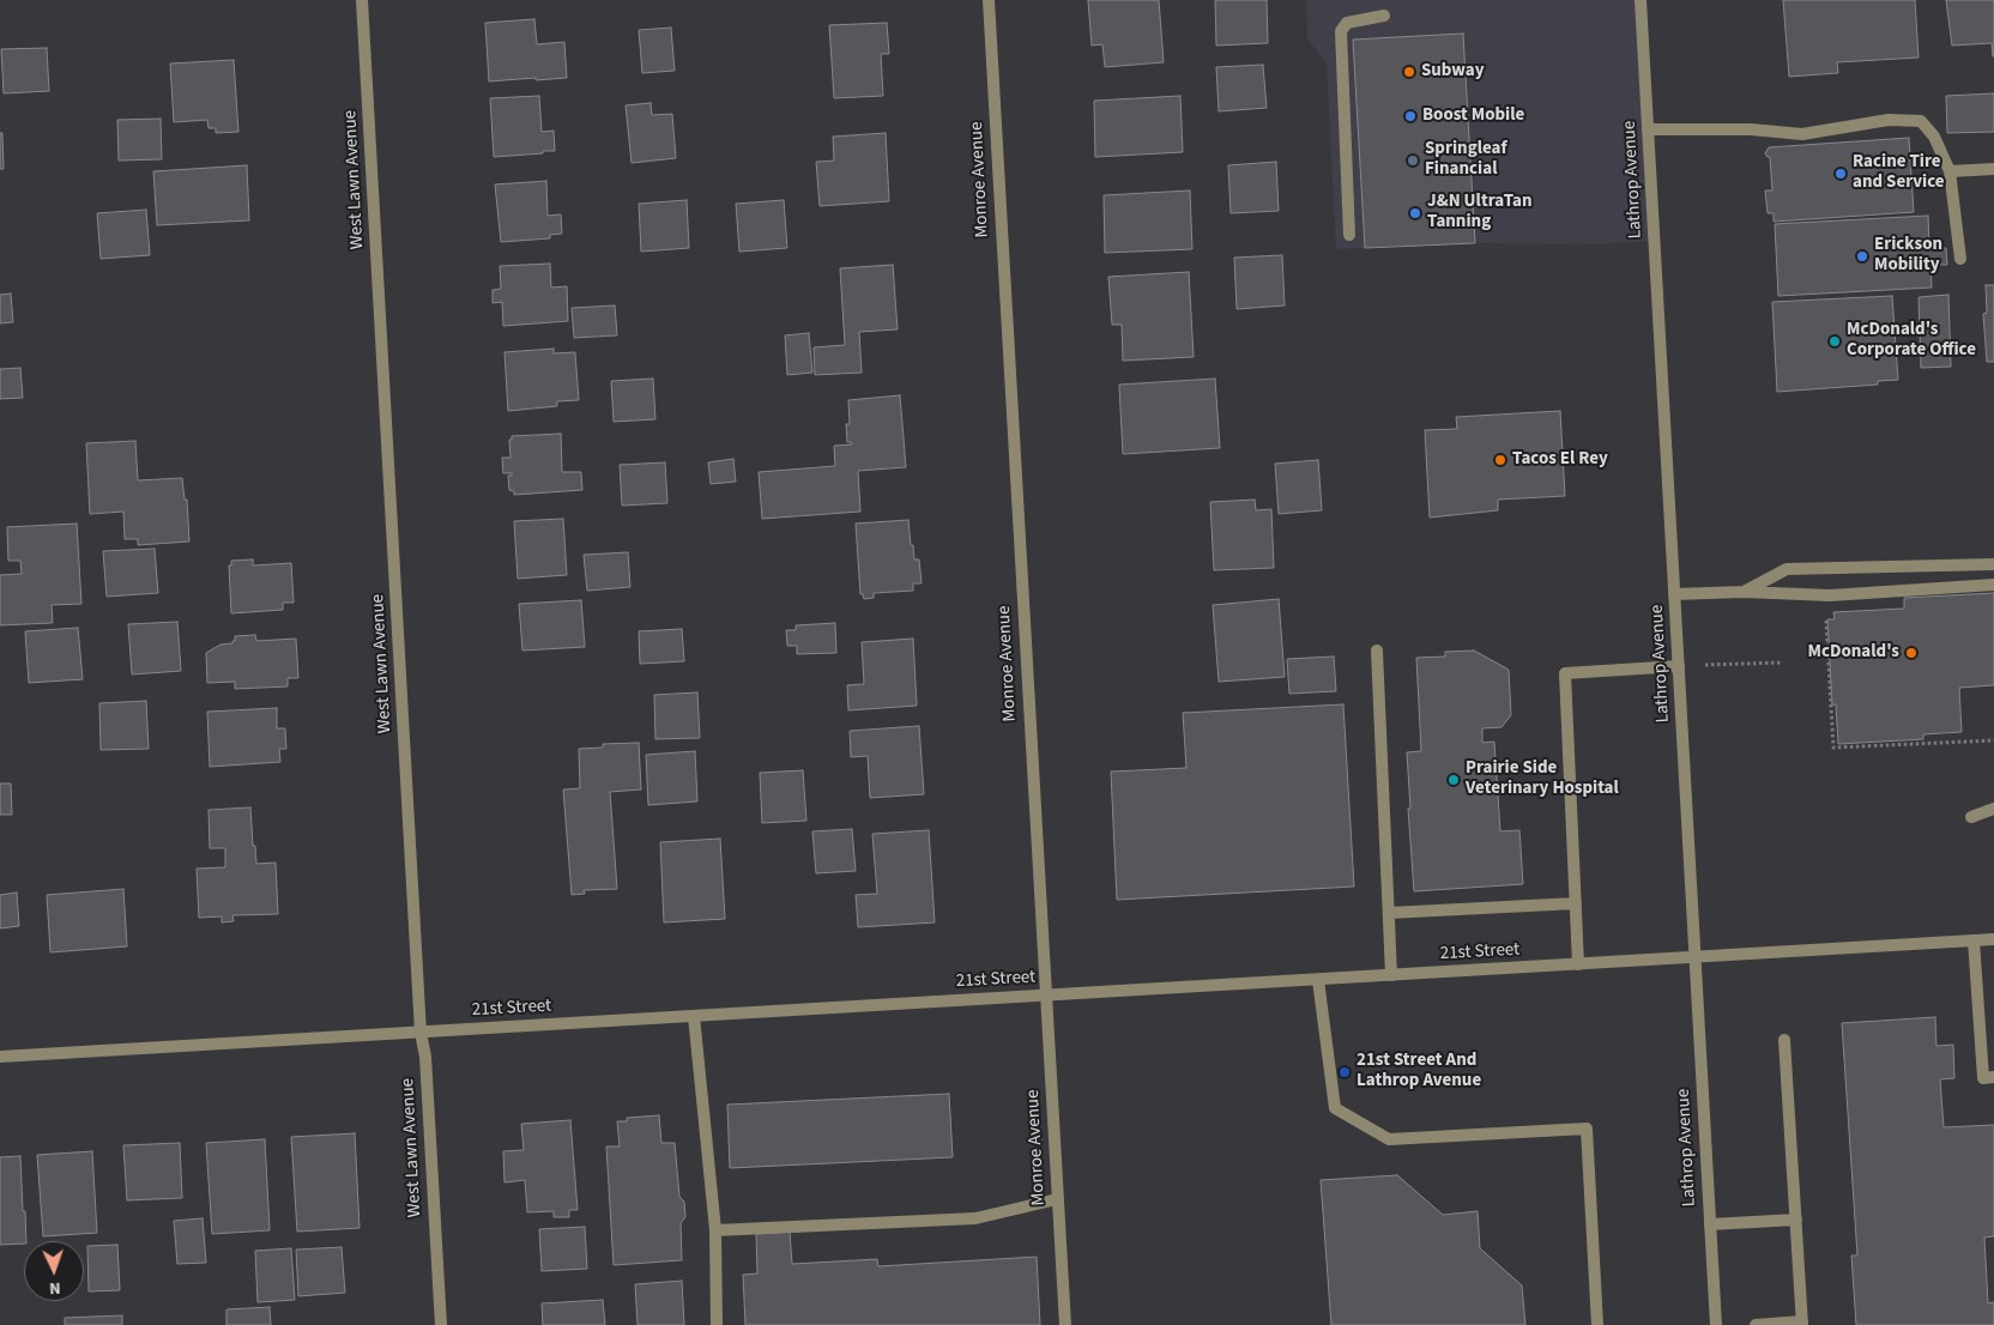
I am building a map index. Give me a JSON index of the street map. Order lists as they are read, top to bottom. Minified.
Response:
{"streets":{"street":["West Lawn Avenue","Monroe Avenue","Lathrop Avenue","21st Street"]},"crossings":[["West Lawn Avenue","21st Street"],["Monroe Avenue","21st Street"],["Lathrop Avenue","21st Street"]],"places":["Subway","Boost Mobile","Springleaf Financial","Racine Tire and Service","J&N UltraTan Tanning","Erickson Mobility","McDonald's Corporate Office","Tacos El Rey","McDonald's","Prairie Side Veterinary Hospital","21st Street And Lathrop Avenue"],"north":"bottom"}
